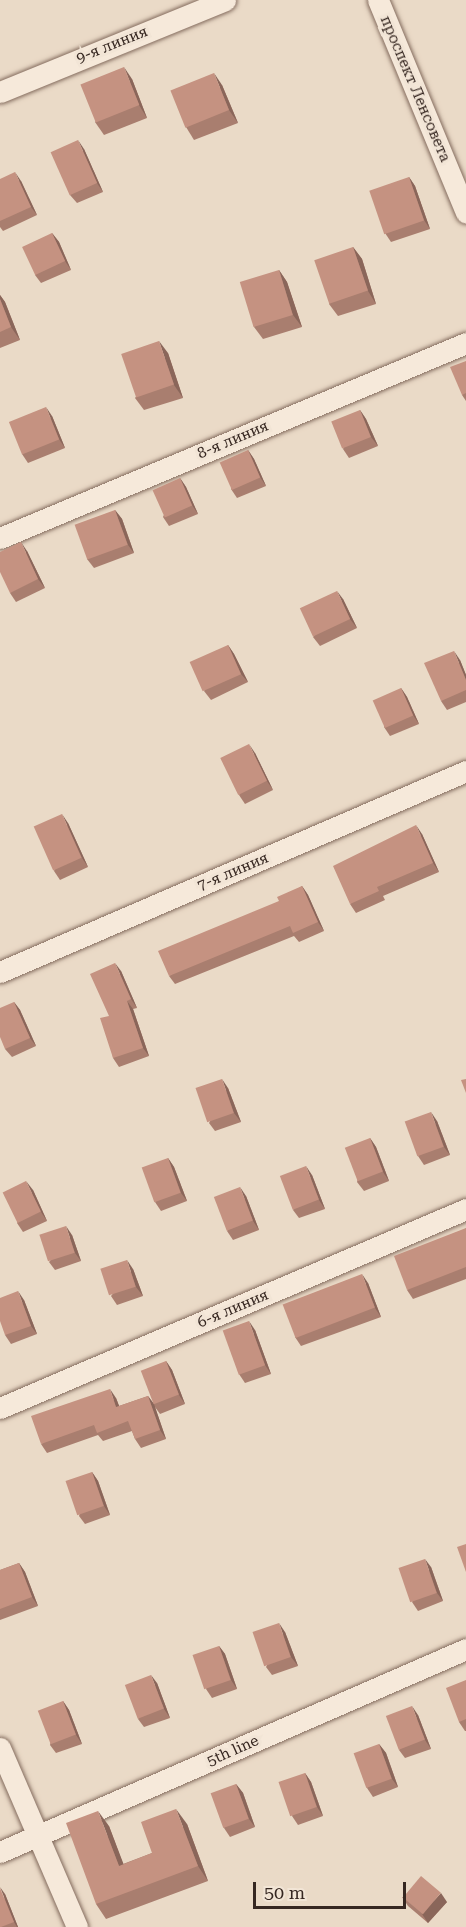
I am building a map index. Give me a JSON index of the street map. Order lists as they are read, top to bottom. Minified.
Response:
{"streets":{"street":["9-я линия","проспект Ленсовета","8-я линия","7-я линия","6-я линия","5th line"]},"scale_bar":"50 m"}
